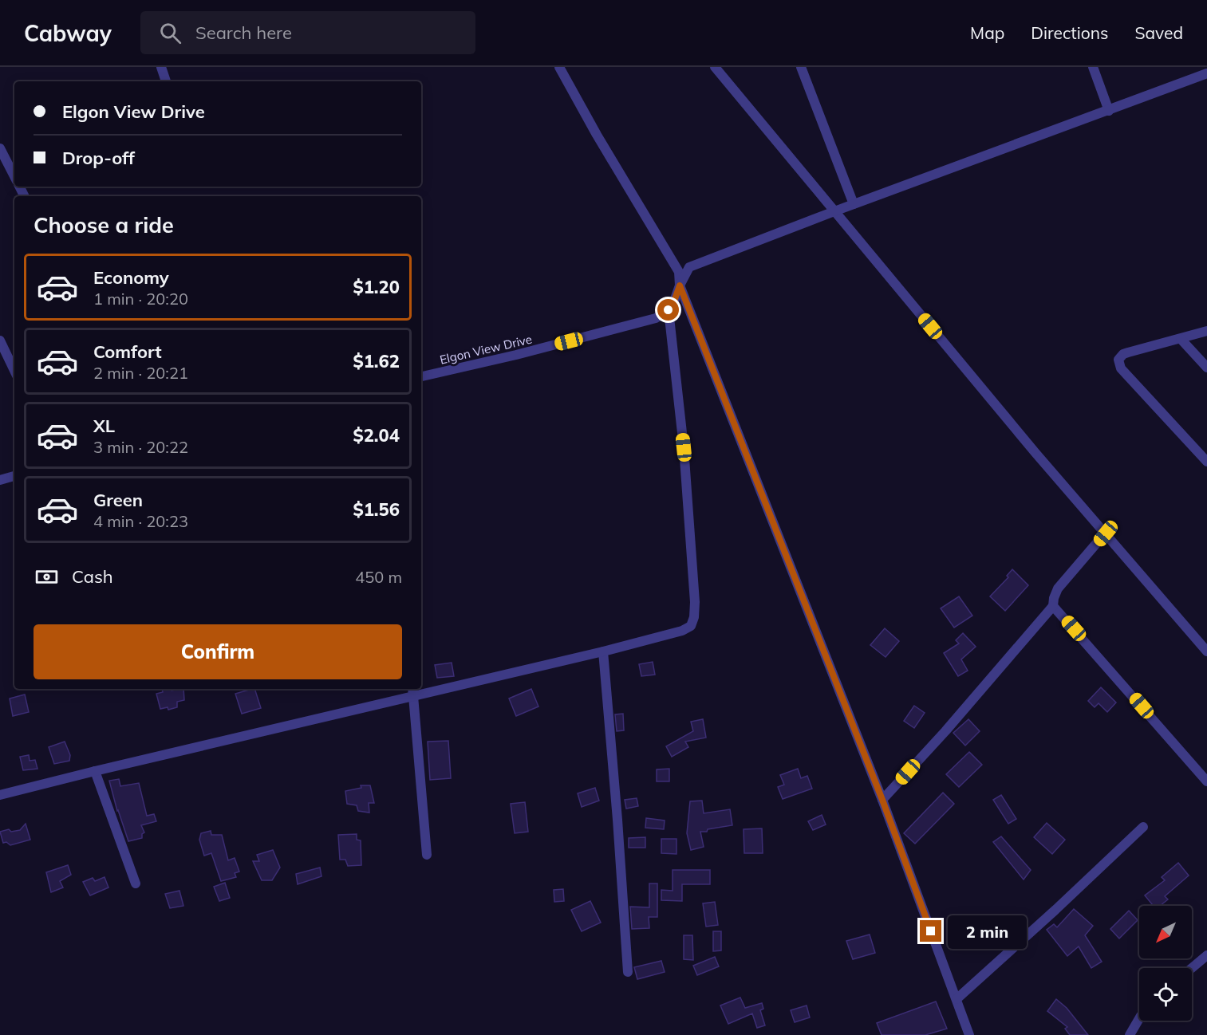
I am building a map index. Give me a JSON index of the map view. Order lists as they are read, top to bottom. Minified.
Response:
{"streets":{"street":["Elgon View Drive"]},"north":"bottom left","page":{"header":"Cabway","search":"Search here","nav":["Map","Directions","Saved"],"banner":["Elgon View Drive","Drop-off"],"heading":"Choose a ride","list":[{"name":"Economy","note":"1 min · 20:20","value":"$1.20"},{"name":"Comfort","note":"2 min · 20:21","value":"$1.62"},{"name":"XL","note":"3 min · 20:22","value":"$2.04"},{"name":"Green","note":"4 min · 20:23","value":"$1.56"}],"pay":["Cash","450 m"],"buttons":"Confirm","bubble":"2 min"}}
